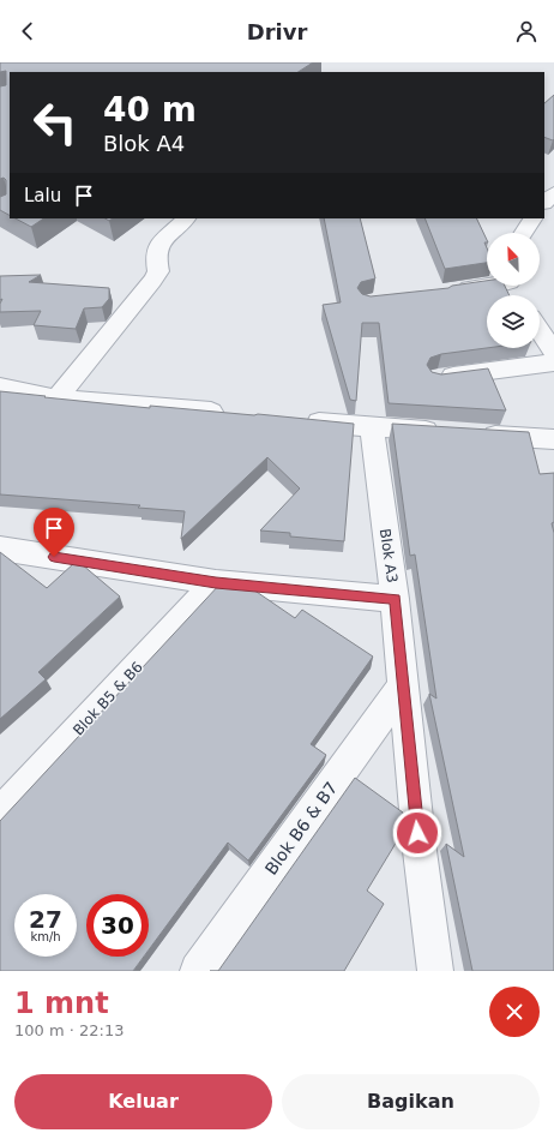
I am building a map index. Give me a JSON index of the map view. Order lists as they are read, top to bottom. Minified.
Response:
{"streets":{"street":["Blok A3","Blok B5 & B6","Blok B6 & B7"]},"crossings":[["Blok A3","Blok B6 & B7"]],"north":"top left","page":{"header":"Drivr","turn":["40 m","Blok A4"],"then":"Lalu","speed":"27 km/h","limit":"30","heading":["1 mnt","100 m · 22:13"],"buttons":["Keluar","Bagikan"]}}
